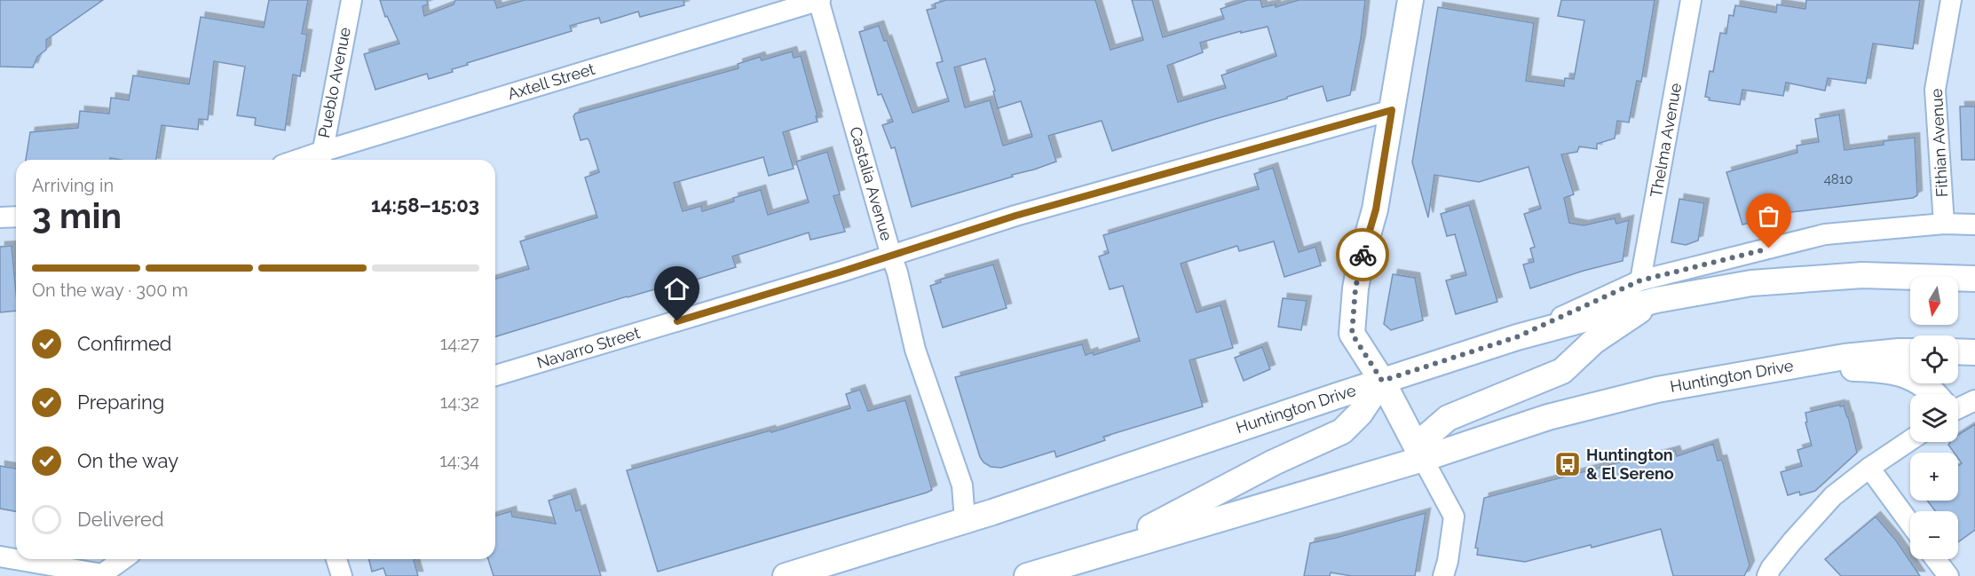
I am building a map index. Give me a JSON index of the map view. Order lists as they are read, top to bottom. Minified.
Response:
{"streets":{"main road":["Huntington Drive"],"street":["Axtell Street","Pueblo Avenue","Thelma Avenue","Fithian Avenue","Castalia Avenue","Navarro Street"]},"crossings":[["Axtell Street","Pueblo Avenue"],["Axtell Street","Castalia Avenue"],["Castalia Avenue","Navarro Street"],["Castalia Avenue","Huntington Drive"]],"places":{"bus stop":["Huntington & El Sereno"]},"house_numbers":["4810"],"north":"bottom","page":{"heading":["3 min","Arriving in","14:58–15:03"],"bar":"On the way · 300 m","map_buttons":["+","−"],"list":[["Confirmed","14:27"],["Preparing","14:32"],["On the way","14:34"],"Delivered"]}}
